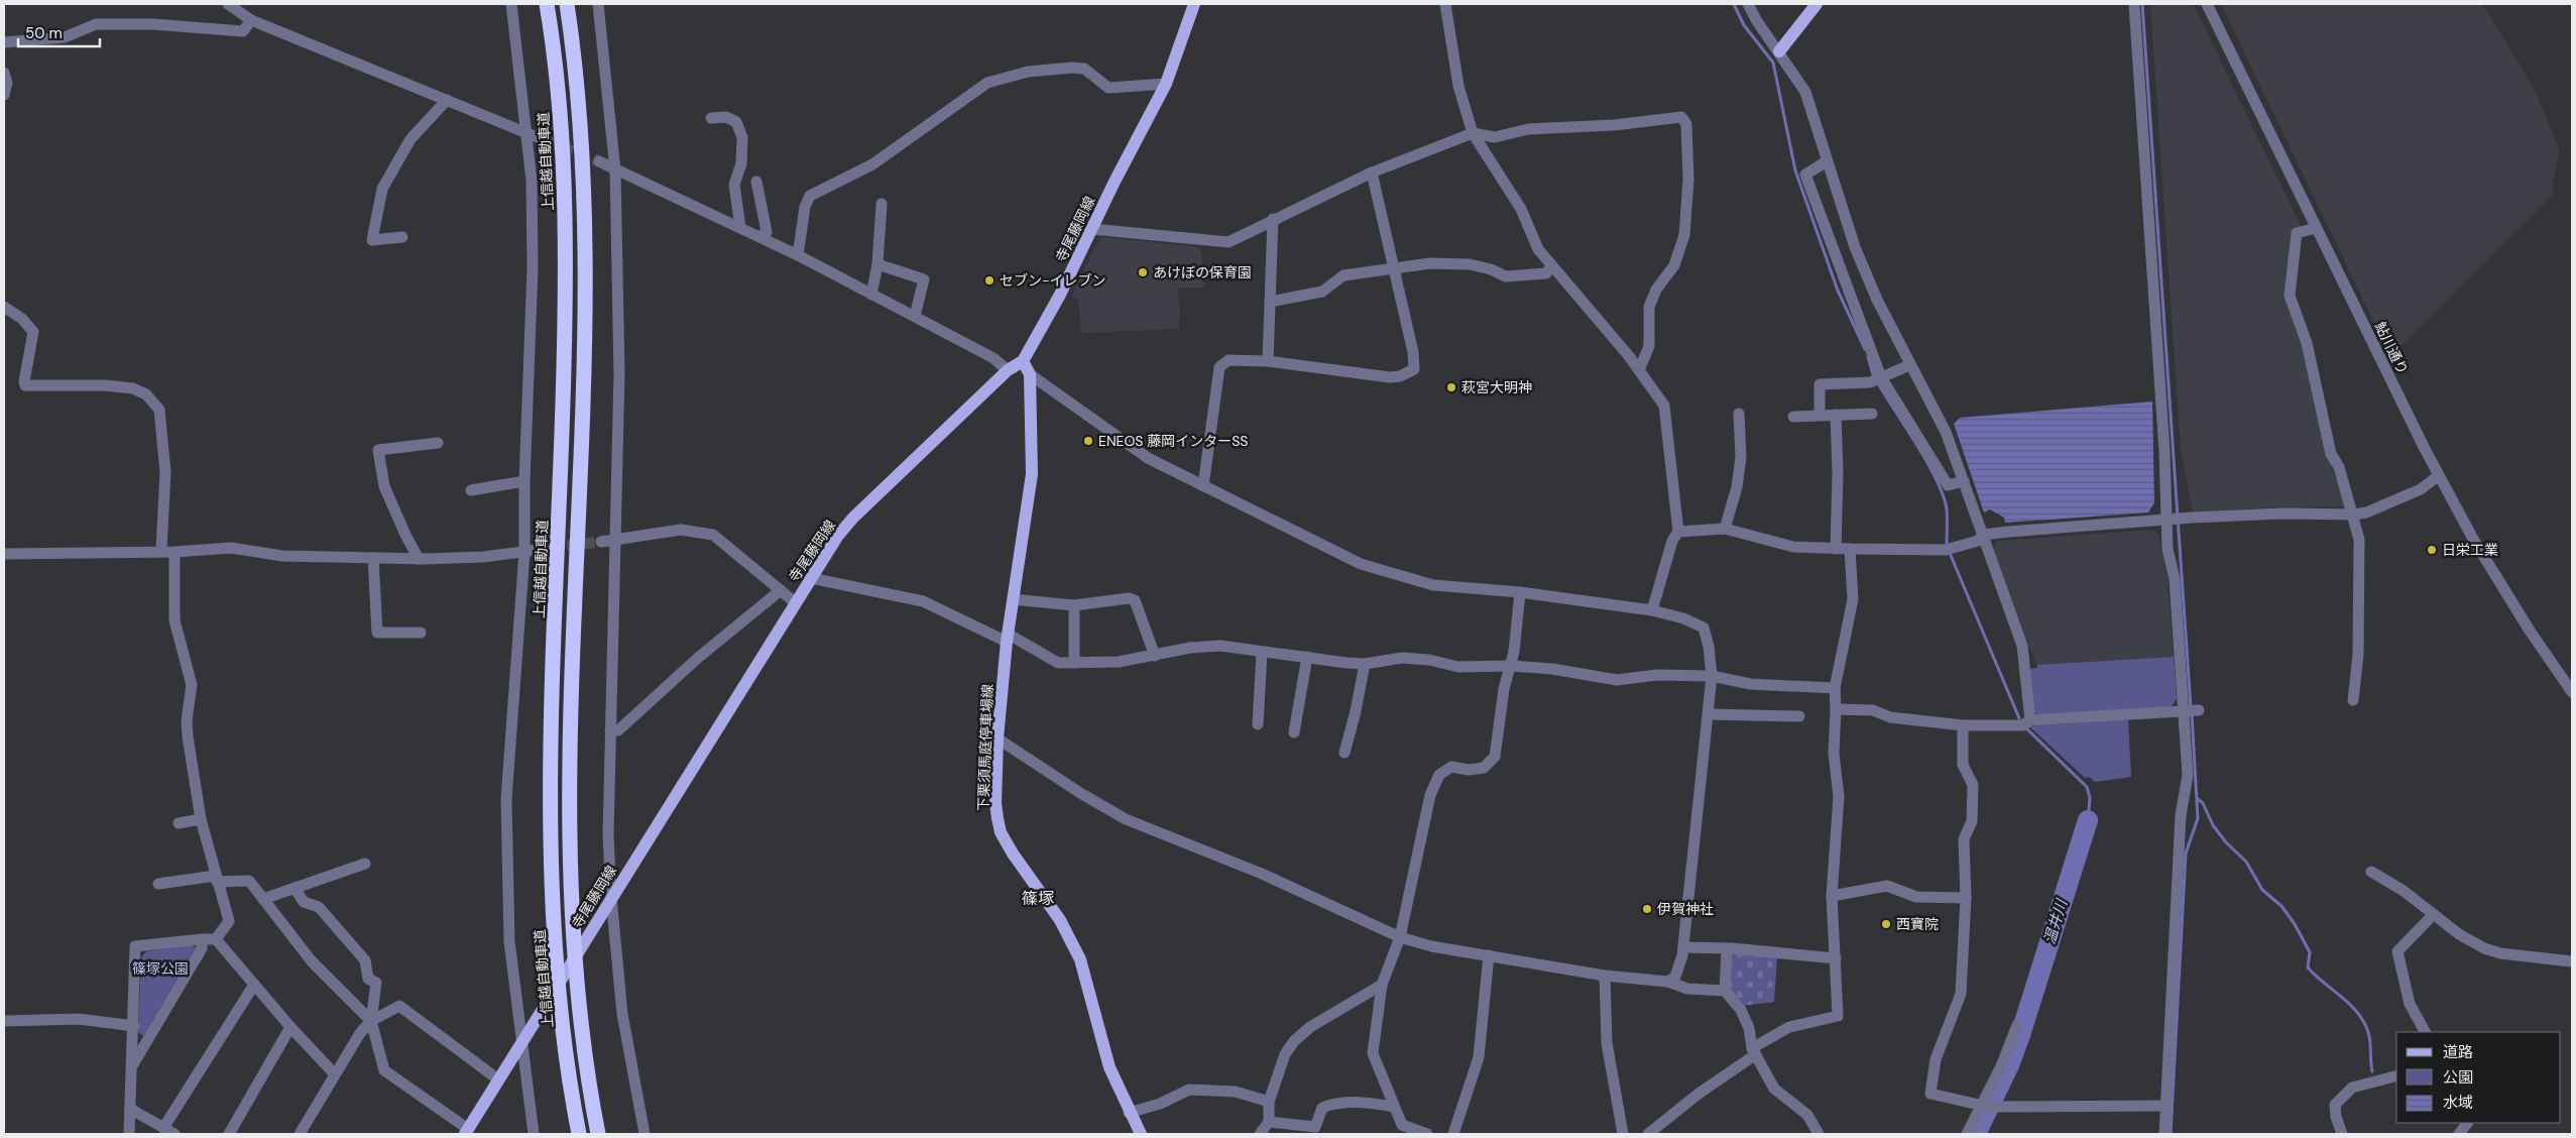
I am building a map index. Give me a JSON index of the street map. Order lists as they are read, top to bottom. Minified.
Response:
{"streets":{"highway":["上信越自動車道"],"main road":["寺尾藤岡線","下栗須馬庭停車場線"],"street":["鮎川通り"]},"crossings":[["寺尾藤岡線","下栗須馬庭停車場線"]],"districts":["篠塚"],"water":["温井川"],"parks":["篠塚公園"],"places":["あけぼの保育園","セブン-イレブン","萩宮大明神","ENEOS 藤岡インターSS","日栄工業","伊賀神社","西寶院"],"legend":["道路","公園","水域"],"scale_bar":"50 m"}
